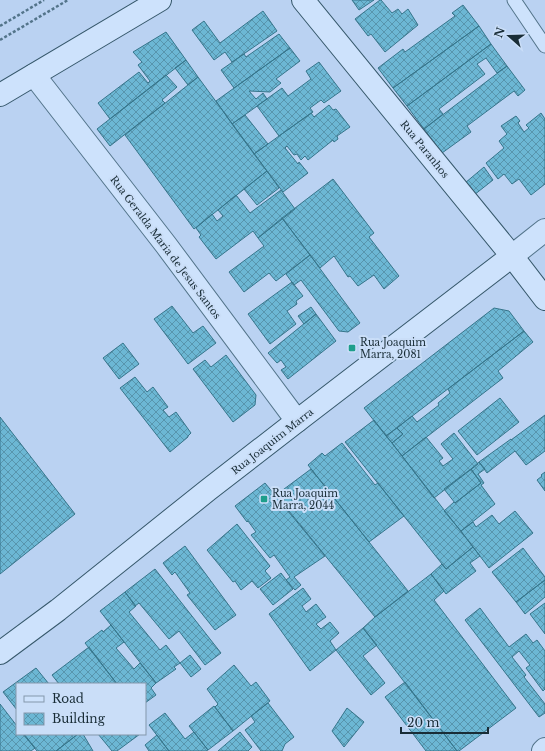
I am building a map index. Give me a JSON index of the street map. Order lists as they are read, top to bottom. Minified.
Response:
{"streets":{"street":["Rua Paranhos","Rua Geralda Maria de Jesus Santos","Rua Joaquim Marra"]},"crossings":[["Rua Paranhos","Rua Joaquim Marra"],["Rua Geralda Maria de Jesus Santos","Rua Joaquim Marra"]],"places":{"transit":["Rua Joaquim Marra, 2081","Rua Joaquim Marra, 2044"]},"legend":["Road","Building"],"scale_bar":"20 m","north":"left"}
